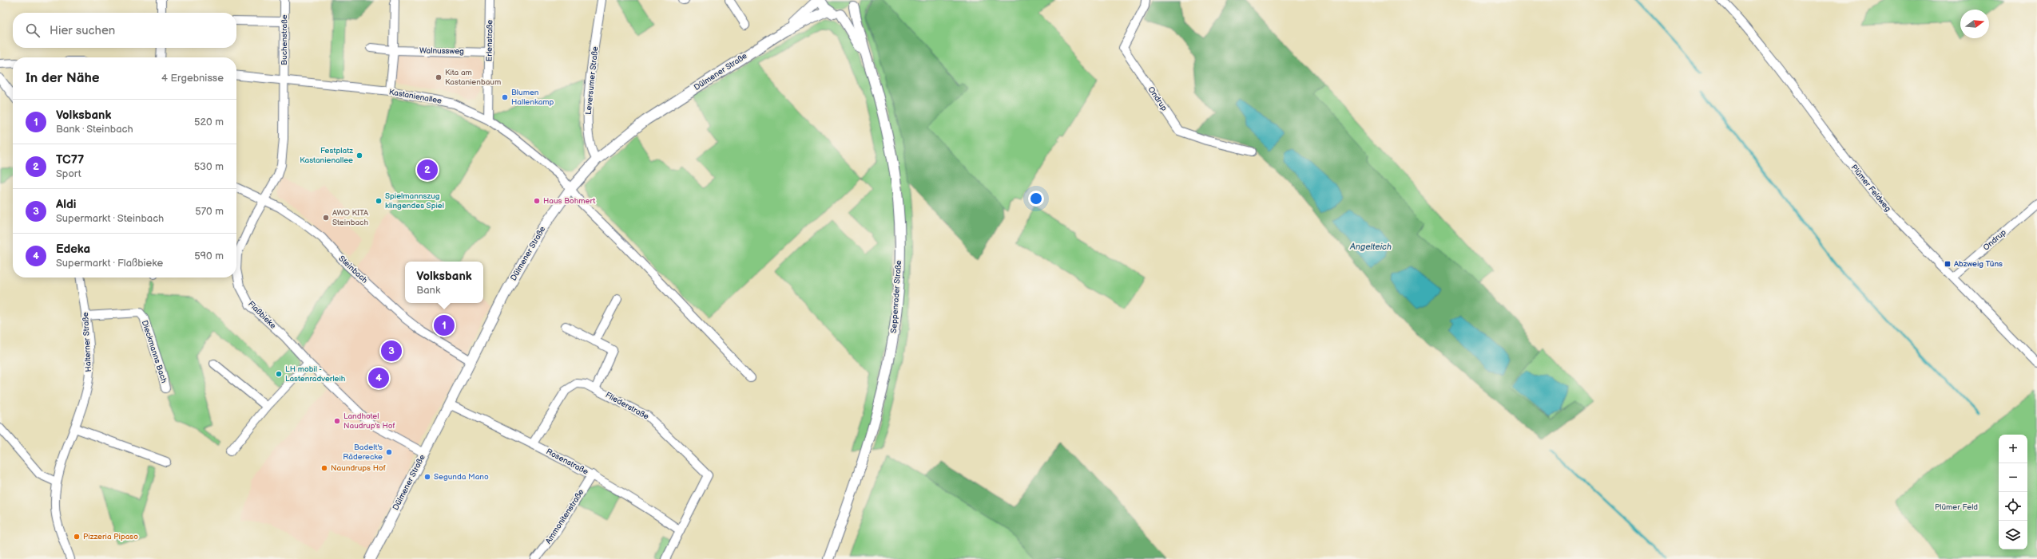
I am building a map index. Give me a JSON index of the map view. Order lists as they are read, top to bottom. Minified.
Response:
{"streets":{"main road":["Dülmener Straße","Seppenrader Straße"],"street":["Buchenstraße","Erlenstraße","Walnussweg","Leversumer Straße","Kastanienallee","Ondrup","Plümer Feldweg","Steinbach","Flaßbieke","Halterner Straße","Dieckmanns Bach","Fliederstraße","Rosenstraße","Ammonitenstraße"]},"crossings":[["Buchenstraße","Kastanienallee"],["Buchenstraße","Flaßbieke"],["Erlenstraße","Walnussweg"],["Erlenstraße","Kastanienallee"],["Dülmener Straße","Leversumer Straße"],["Dülmener Straße","Kastanienallee"],["Dülmener Straße","Steinbach"],["Dülmener Straße","Flaßbieke"],["Dülmener Straße","Rosenstraße"],["Kastanienallee","Flaßbieke"],["Ondrup","Plümer Feldweg"],["Steinbach","Flaßbieke"],["Halterner Straße","Dieckmanns Bach"],["Fliederstraße","Rosenstraße"],["Rosenstraße","Ammonitenstraße"]],"water":["Angelteich"],"parks":["Plümer Feld"],"places":{"other":["Kita am Kastanienbaum","Blumen Hallenkamp","Festplatz Kastanienallee","Spielmannszug klingendes Spiel","Haus Bohmert","AWO KITA Steinbach","LH mobil - Lastenradverleih","Landhotel Naudrup's Hof","Badelt's Räderecke","Naundrups Hof","Segunda Mano","Pizzeria Pipaso"],"transit":["Abzweig Tüns"]},"north":"right","page":{"search":"Hier suchen","heading":["In der Nähe","4 Ergebnisse"],"list":[{"mark":"1","name":"Volksbank","note":"Bank · Steinbach","value":"520 m"},{"mark":"2","name":"TC77","note":"Sport","value":"530 m"},{"mark":"3","name":"Aldi","note":"Supermarkt · Steinbach","value":"570 m"},{"mark":"4","name":"Edeka","note":"Supermarkt · Flaßbieke","value":"590 m"}],"pins":["2","1","3","4"],"popup":["Volksbank","Bank"],"map_buttons":["+","−"]}}
